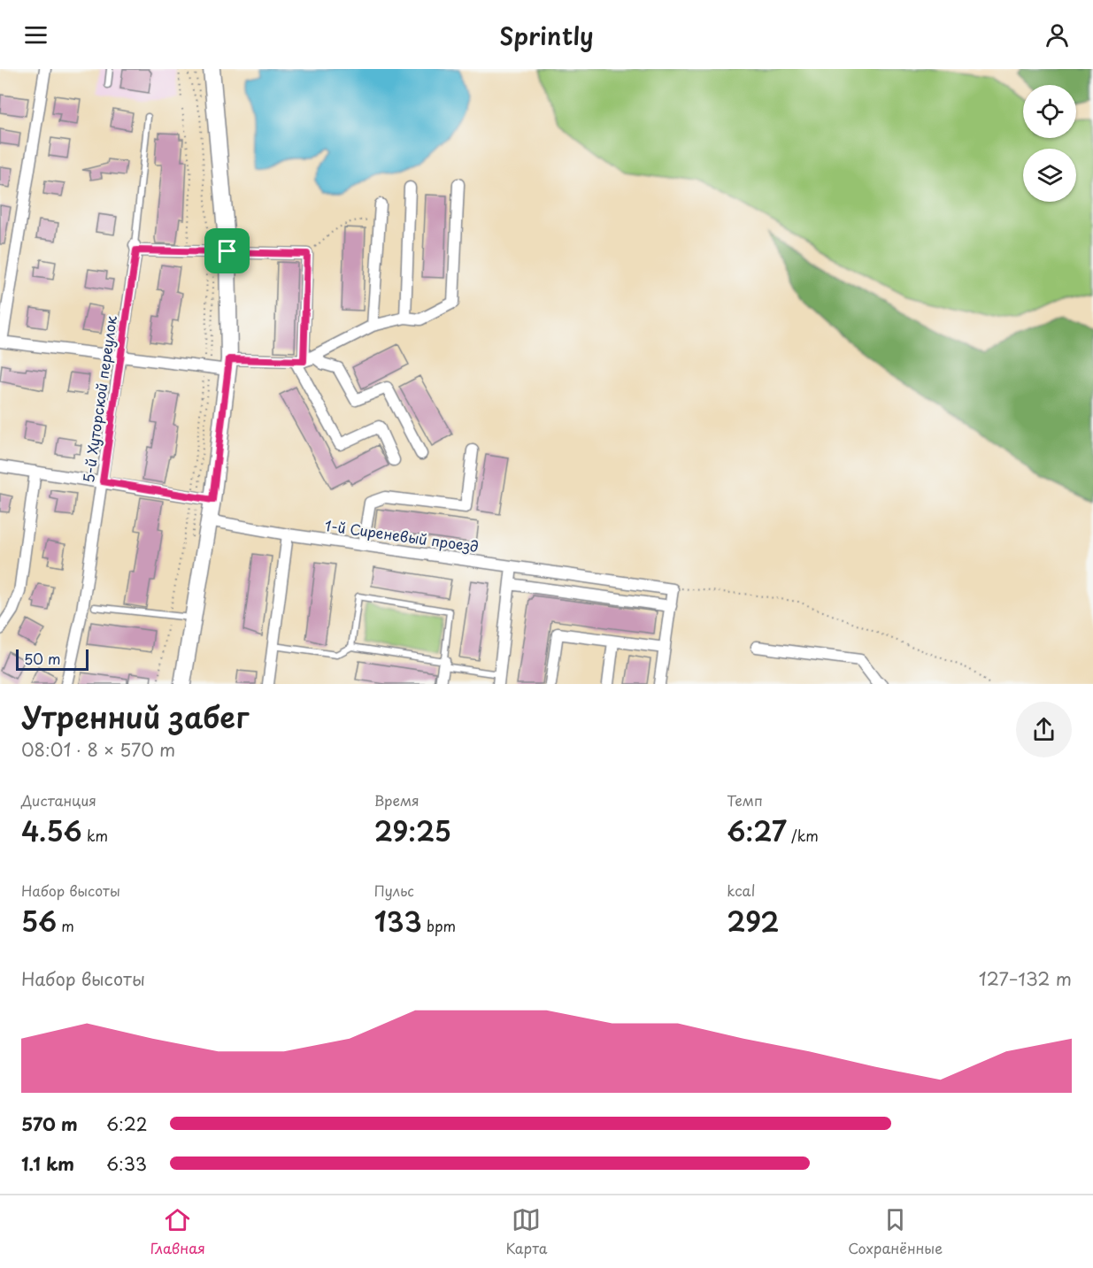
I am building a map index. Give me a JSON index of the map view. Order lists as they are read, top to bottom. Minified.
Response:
{"streets":{"street":["5-й Хуторской переулок","1-й Сиреневый проезд"]},"scale_bar":"50 m","page":{"header":"Sprintly","scale":"50 m","heading":["Утренний забег","08:01 · 8 × 570 m"],"stats":[["Дистанция","4.56 km"],["Время","29:25"],["Темп","6:27 /km"],["Набор высоты","56 m"],["Пульс","133 bpm"],["kcal","292"]],"chart":["Набор высоты","127–132 m"],"list":[{"name":"570 m","note":"6:22"},{"name":"1.1 km","note":"6:33"}],"tabs":["Главная","Карта","Сохранённые"]}}
